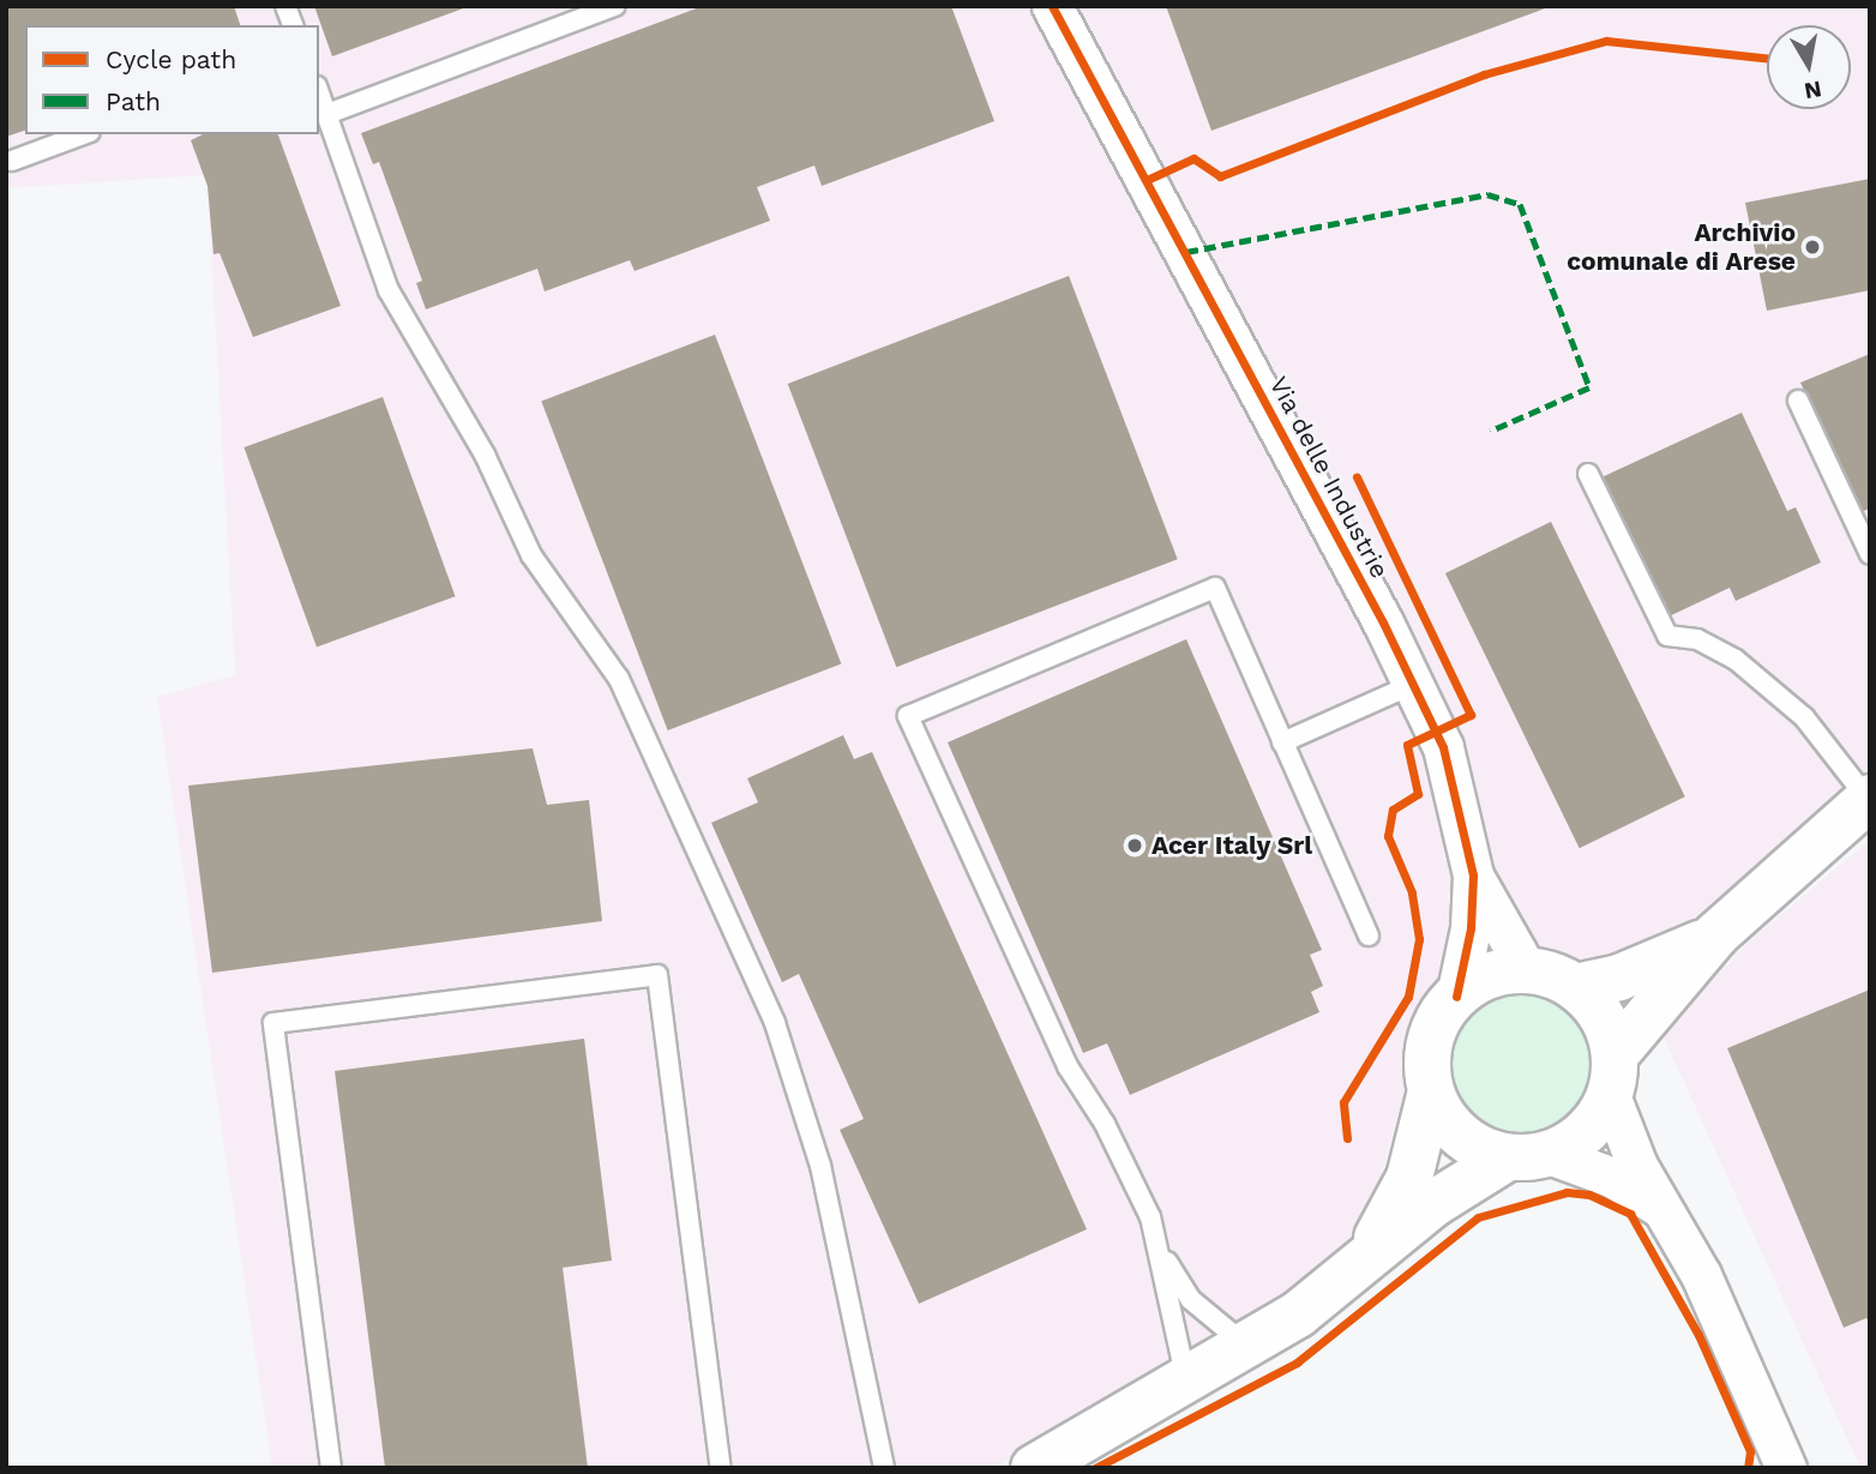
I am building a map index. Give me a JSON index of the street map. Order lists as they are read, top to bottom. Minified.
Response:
{"streets":{"street":["Via delle Industrie"]},"places":["Archivio comunale di Arese","Acer Italy Srl"],"legend":["Cycle path","Path"],"north":"bottom"}
